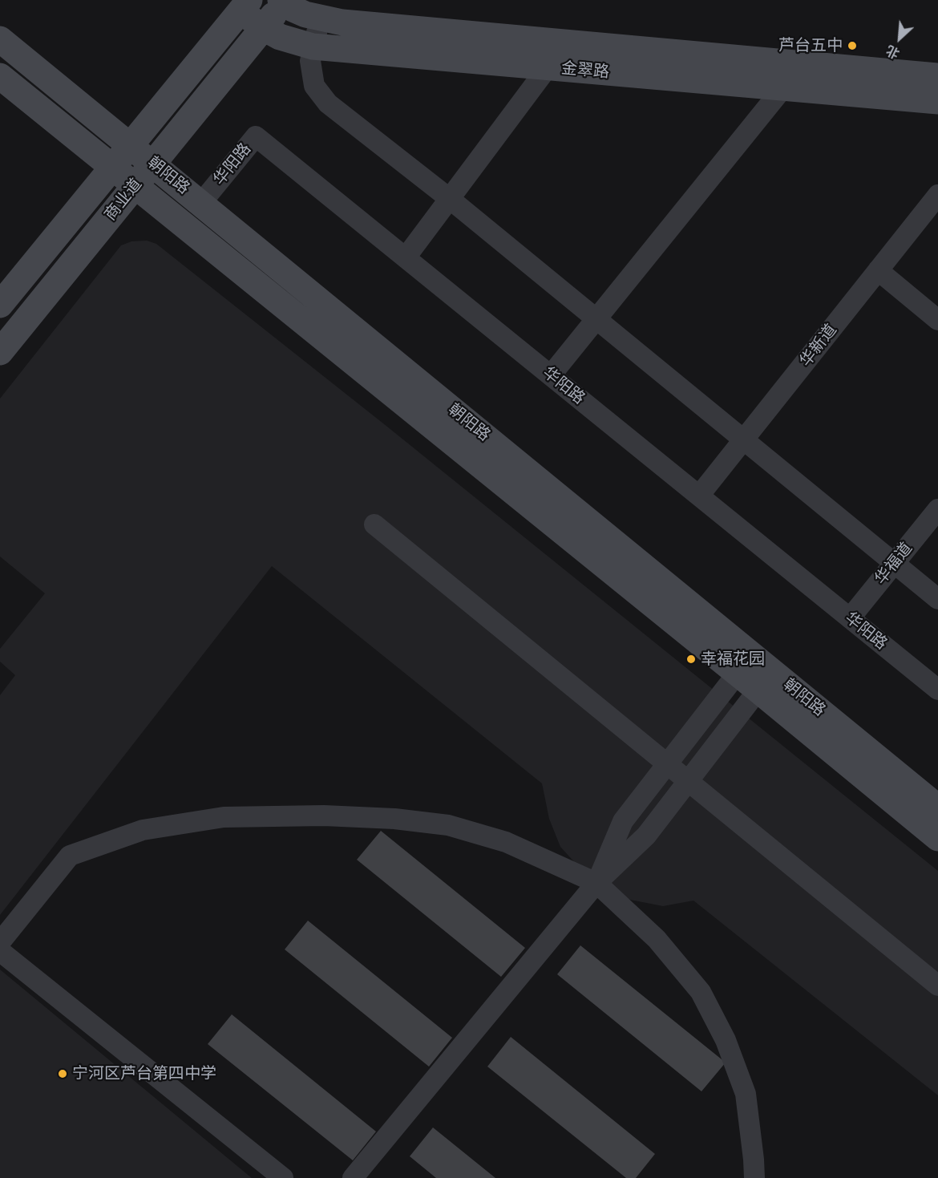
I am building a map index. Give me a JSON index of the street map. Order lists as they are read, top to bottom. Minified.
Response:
{"streets":{"main road":["金翠路","朝阳路","商业道"],"street":["华阳路","华新道","华福道"]},"crossings":[["金翠路","商业道"],["华阳路","朝阳路"],["华阳路","华新道"],["华阳路","华福道"],["朝阳路","商业道"]],"places":["芦台五中","幸福花园","宁河区芦台第四中学"],"north":"bottom left"}
